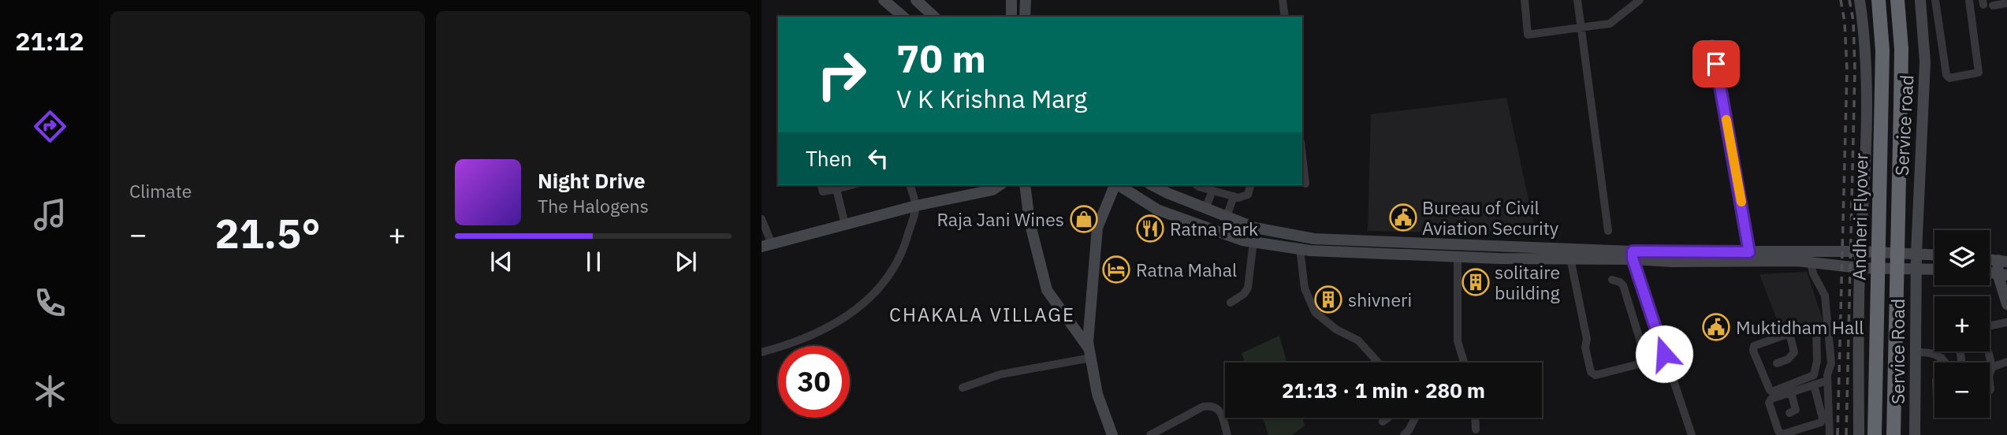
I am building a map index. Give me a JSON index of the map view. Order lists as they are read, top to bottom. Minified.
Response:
{"streets":{"highway":["Andheri Flyover"],"main road":["Service road","Service Road"]},"crossings":[["Service road","Service Road"]],"districts":["CHAKALA VILLAGE"],"places":{"public building":["Bureau of Civil Aviation Security","Muktidham Hall"],"shop":["Raja Jani Wines"],"restaurant":["Ratna Park"],"hotel":["Ratna Mahal"],"building":["solitaire building","shivneri"]},"page":{"tabs":"21:12","tile":"Climate","turn":["70 m","V K Krishna Marg"],"then":"Then","song":["Night Drive","The Halogens"],"heat":["−","21.5°","+"],"map_buttons":["+","−"],"limit":"30","trip":"21:13 · 1 min · 280 m"}}
